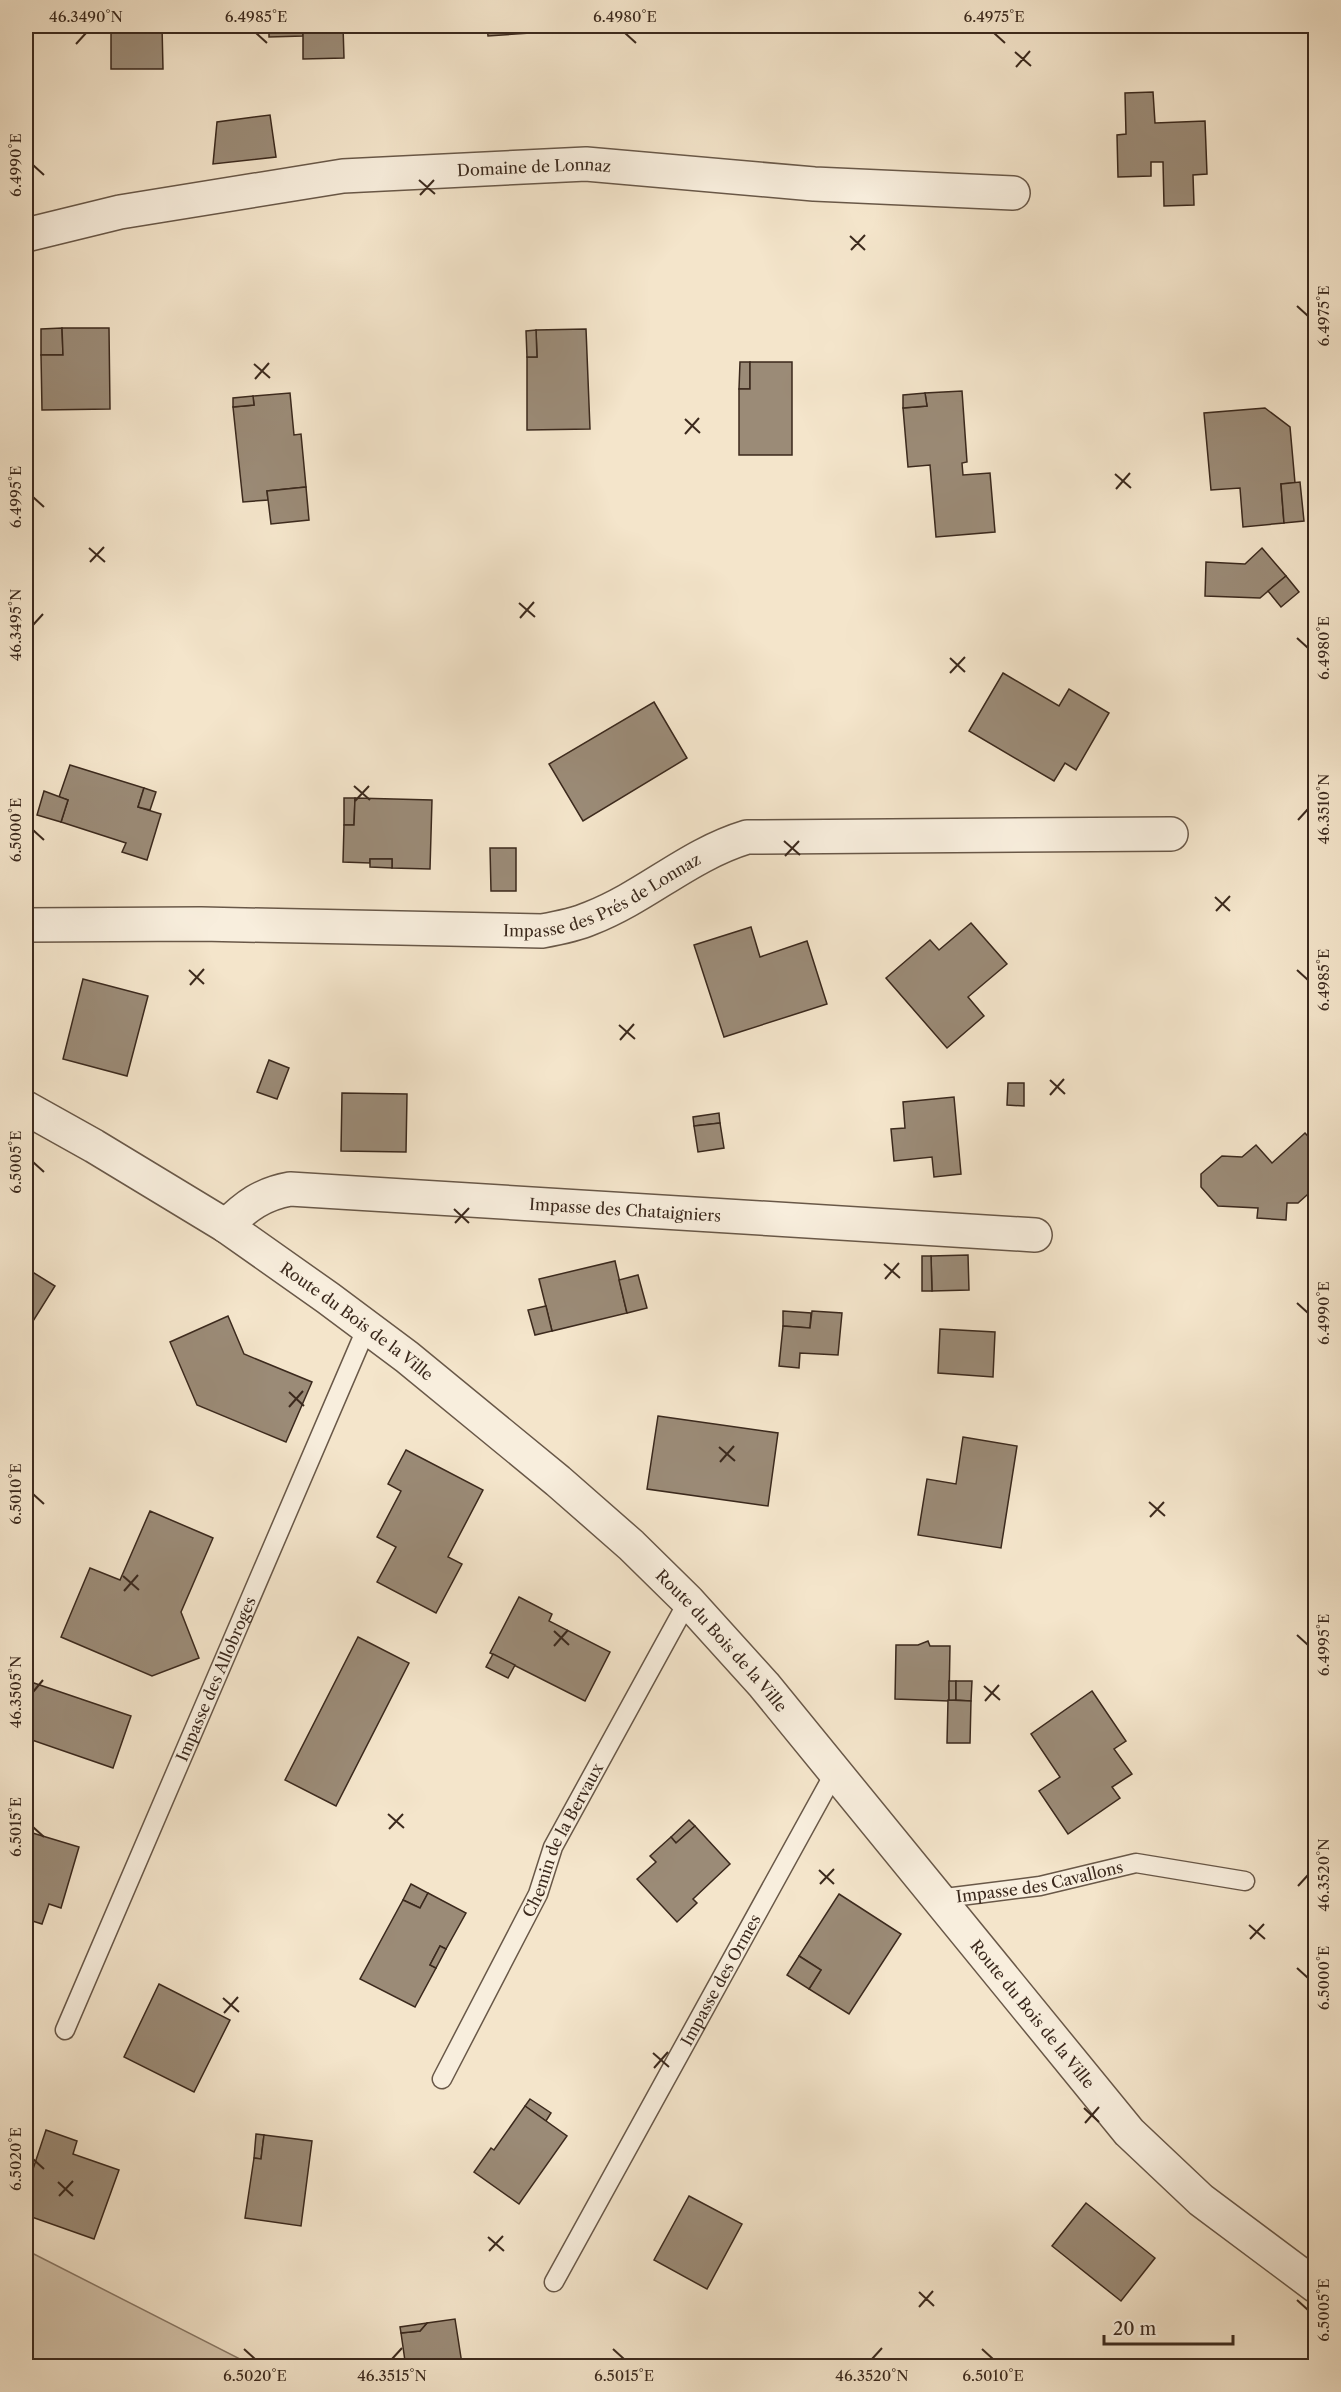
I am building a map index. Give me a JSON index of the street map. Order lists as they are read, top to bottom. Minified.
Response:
{"streets":{"street":["Domaine de Lonnaz","Impasse des Prés de Lonnaz","Impasse des Chataigniers","Route du Bois de la Ville"],"lane":["Impasse des Allobroges","Chemin de la Bervaux","Impasse des Cavallons","Impasse des Ormes"]},"crossings":[["Impasse des Chataigniers","Route du Bois de la Ville"],["Route du Bois de la Ville","Impasse des Allobroges"],["Route du Bois de la Ville","Chemin de la Bervaux"],["Route du Bois de la Ville","Impasse des Cavallons"],["Route du Bois de la Ville","Impasse des Ormes"]],"scale_bar":"20 m","coordinates":["46.3490°N","6.4985°E","6.4980°E","6.4975°E","6.4990°E","6.4995°E","46.3495°N","46.3510°N","6.5000°E","6.5005°E","6.5010°E","46.3505°N","6.5015°E","46.3520°N","6.5020°E","46.3515°N"]}
